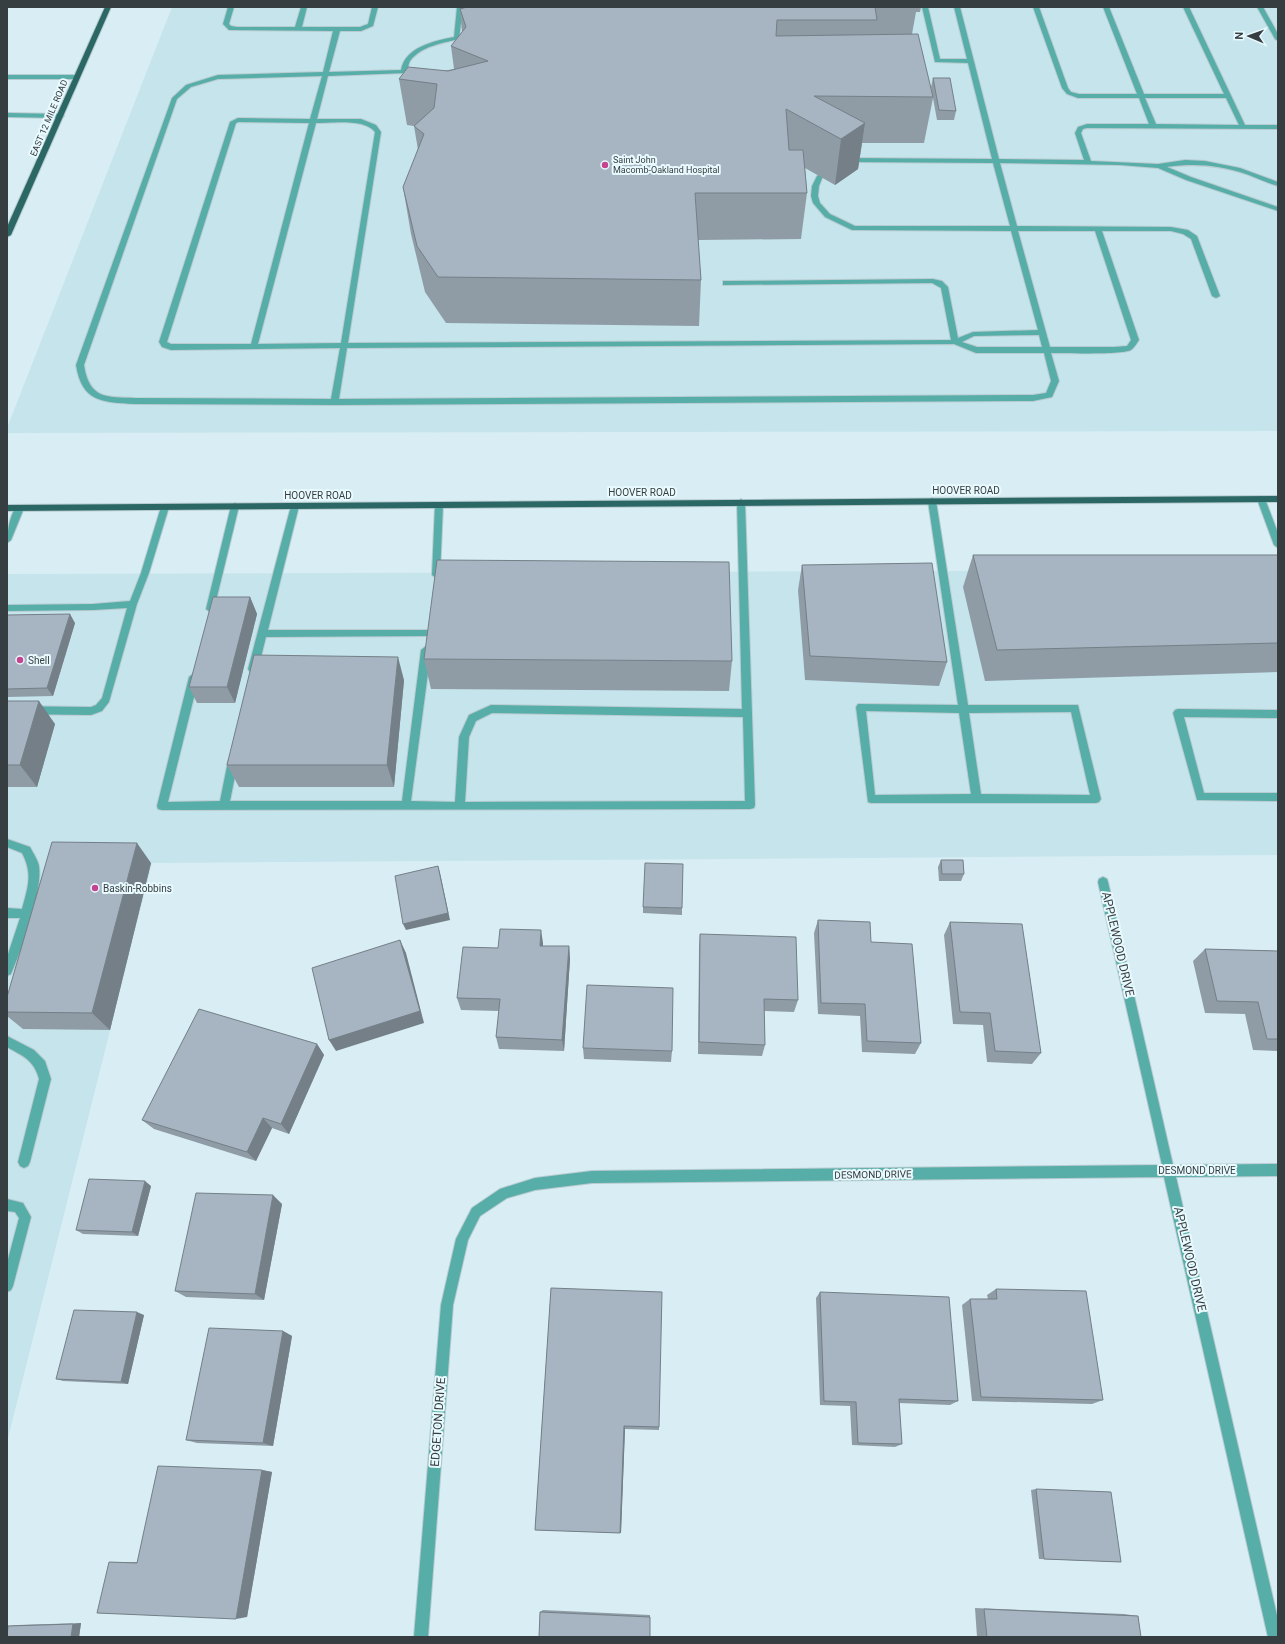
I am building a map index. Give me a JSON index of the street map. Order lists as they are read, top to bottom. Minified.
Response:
{"streets":{"main road":["EAST 12 MILE ROAD","HOOVER ROAD"],"street":["APPLEWOOD DRIVE","DESMOND DRIVE","EDGETON DRIVE"]},"crossings":[["APPLEWOOD DRIVE","DESMOND DRIVE"],["DESMOND DRIVE","EDGETON DRIVE"]],"places":["Saint John Macomb-Oakland Hospital","Shell","Baskin-Robbins"],"north":"left"}
